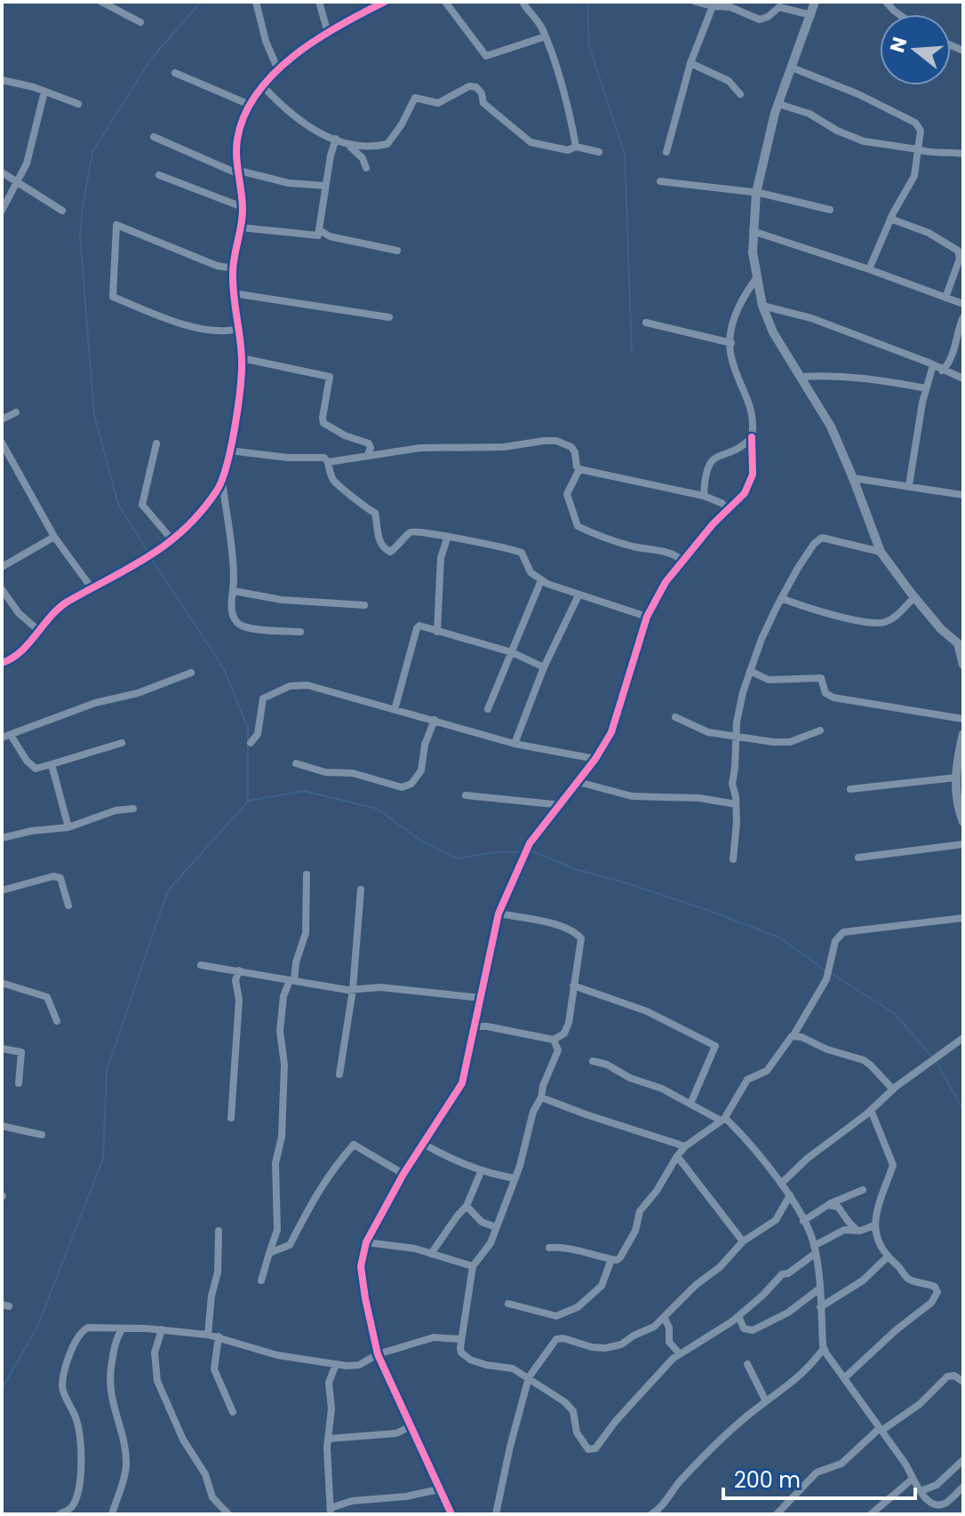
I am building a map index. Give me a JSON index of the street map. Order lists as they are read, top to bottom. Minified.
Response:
{"scale_bar":"200 m","north":"left"}
